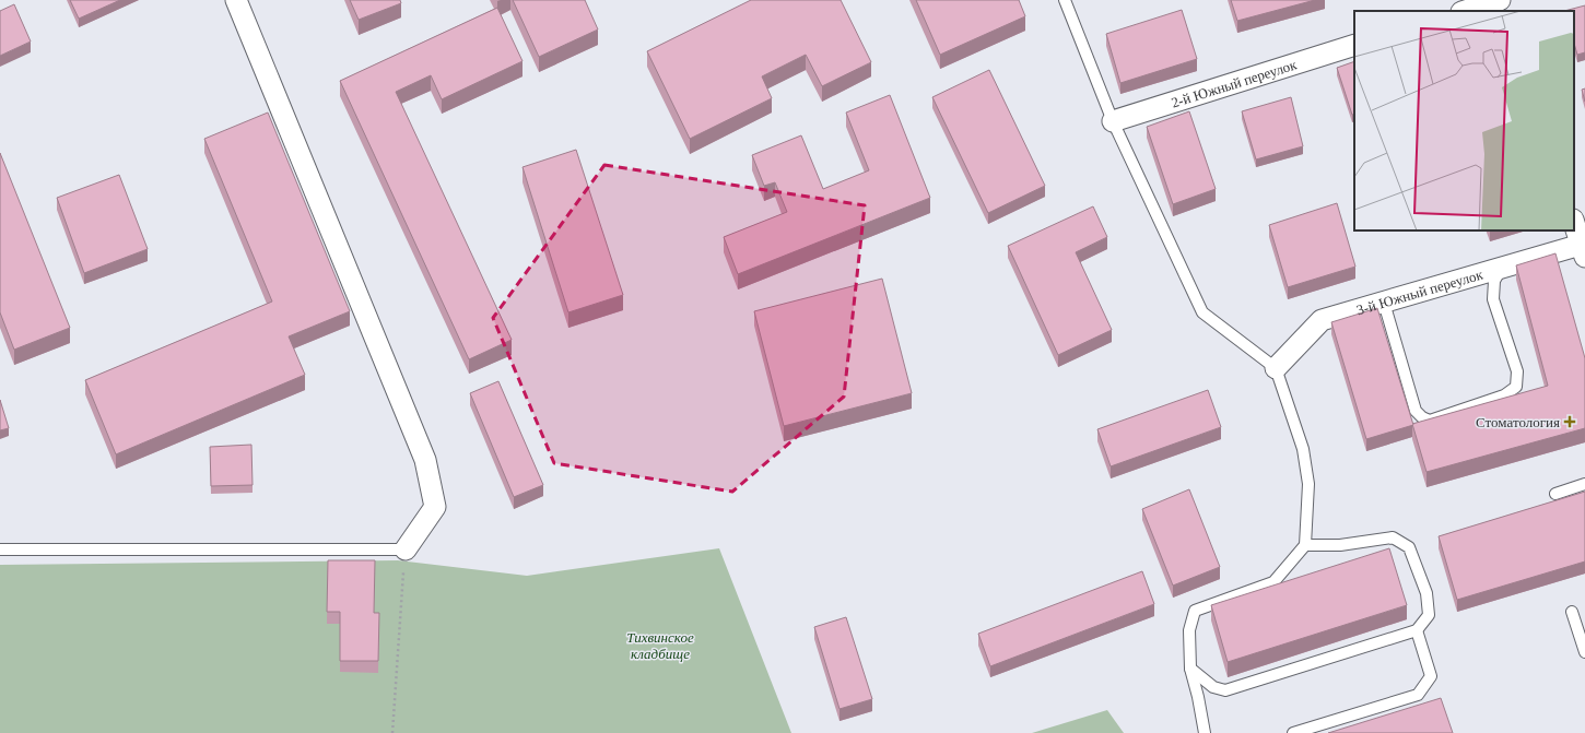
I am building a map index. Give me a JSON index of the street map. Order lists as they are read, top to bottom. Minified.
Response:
{"streets":{"street":["2-й Южный переулок","3-й Южный переулок"]},"parks":["Тихвинское кладбище"],"places":{"health":["Стоматология"]}}
